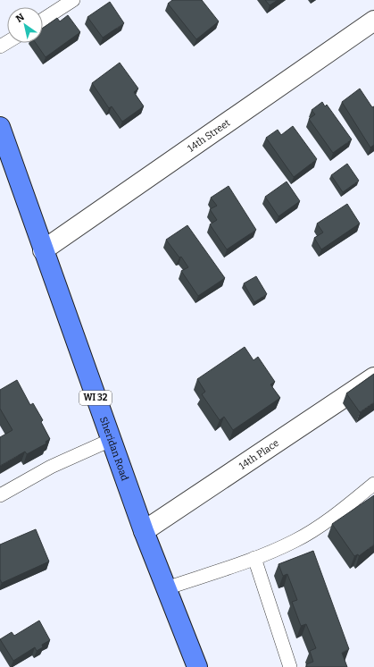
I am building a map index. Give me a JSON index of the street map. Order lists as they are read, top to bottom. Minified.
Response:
{"streets":{"main road":["WI 32","Sheridan Road"],"street":["14th Street","14th Place"]},"crossings":[["14th Street","Sheridan Road"],["Sheridan Road","14th Place"]],"north":"top left"}
